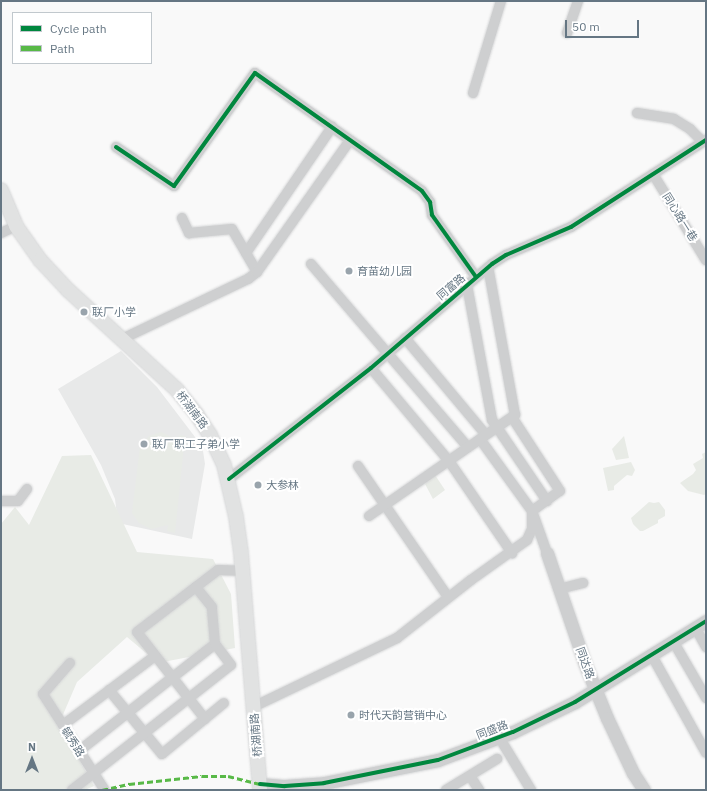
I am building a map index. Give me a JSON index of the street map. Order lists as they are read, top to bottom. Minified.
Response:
{"streets":{"main road":["桥湖南路"],"street":["同心路一巷","同富路","同达路","同盛路","毓秀路"]},"crossings":[["同心路一巷","同富路"],["同富路","桥湖南路"],["桥湖南路","同盛路"],["同达路","同盛路"]],"places":["育苗幼儿园","联厂小学","联厂职工子弟小学","大参林","时代天韵营销中心"],"legend":["Cycle path","Path"],"scale_bar":"50 m","north":"top"}
